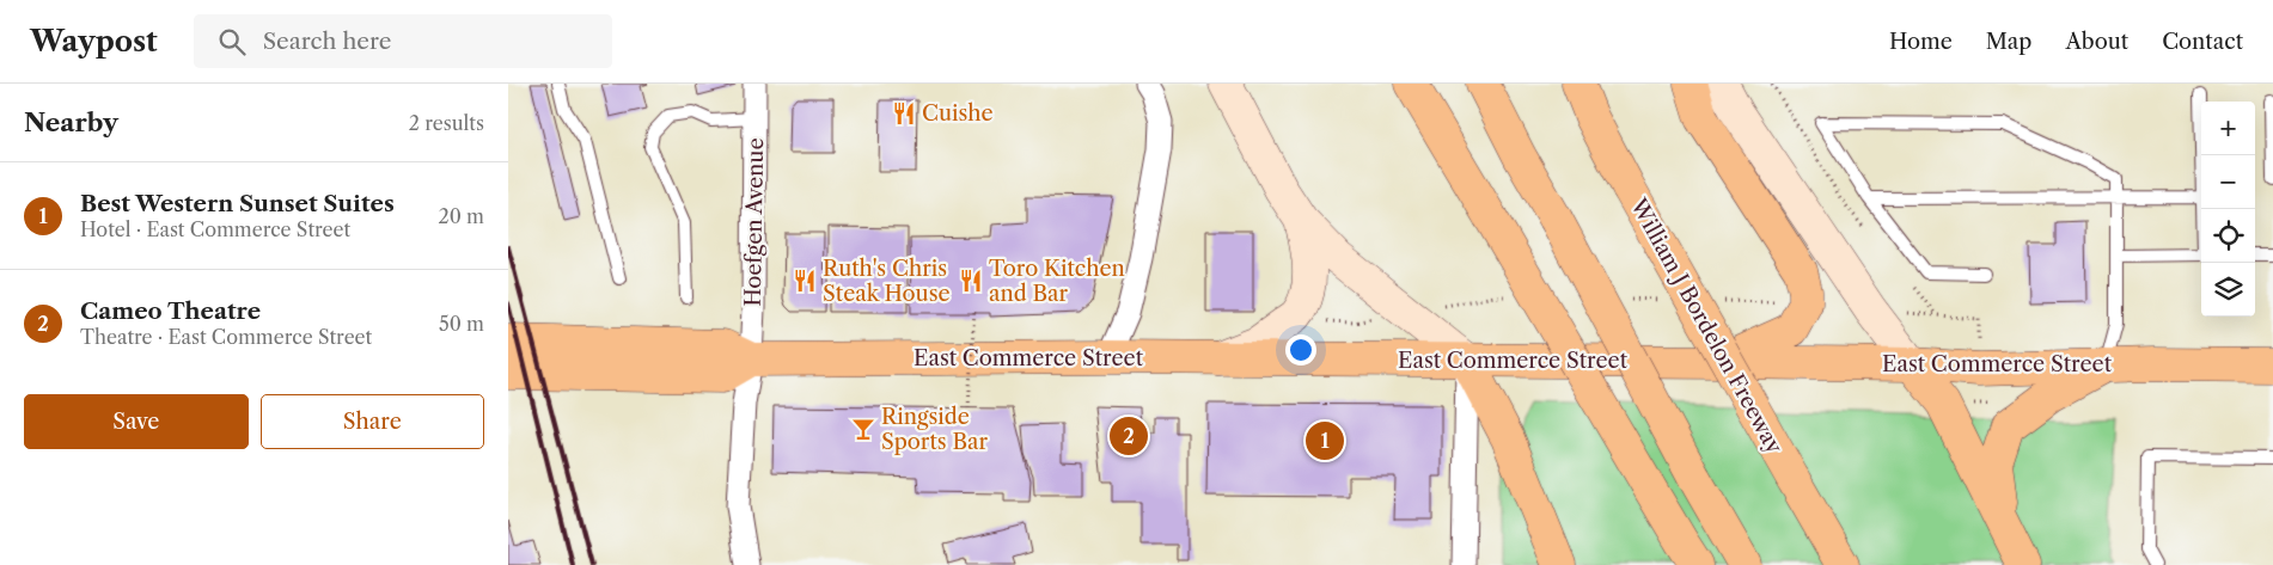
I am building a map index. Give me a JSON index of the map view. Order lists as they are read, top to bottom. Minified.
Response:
{"streets":{"main road":["William J Bordelon Freeway","East Commerce Street"],"street":["Hoefgen Avenue"]},"crossings":[["Hoefgen Avenue","East Commerce Street"]],"places":{"restaurant":["Cuishe","Ruth's Chris Steak House","Toro Kitchen and Bar"],"bar":["Ringside Sports Bar"]},"page":{"header":"Waypost","search":"Search here","nav":["Home","Map","About","Contact"],"heading":["Nearby","2 results"],"map_buttons":["+","−"],"list":[{"mark":"1","name":"Best Western Sunset Suites","note":"Hotel · East Commerce Street","value":"20 m"},{"mark":"2","name":"Cameo Theatre","note":"Theatre · East Commerce Street","value":"50 m"}],"buttons":["Save","Share"],"pins":["2","1"]}}
